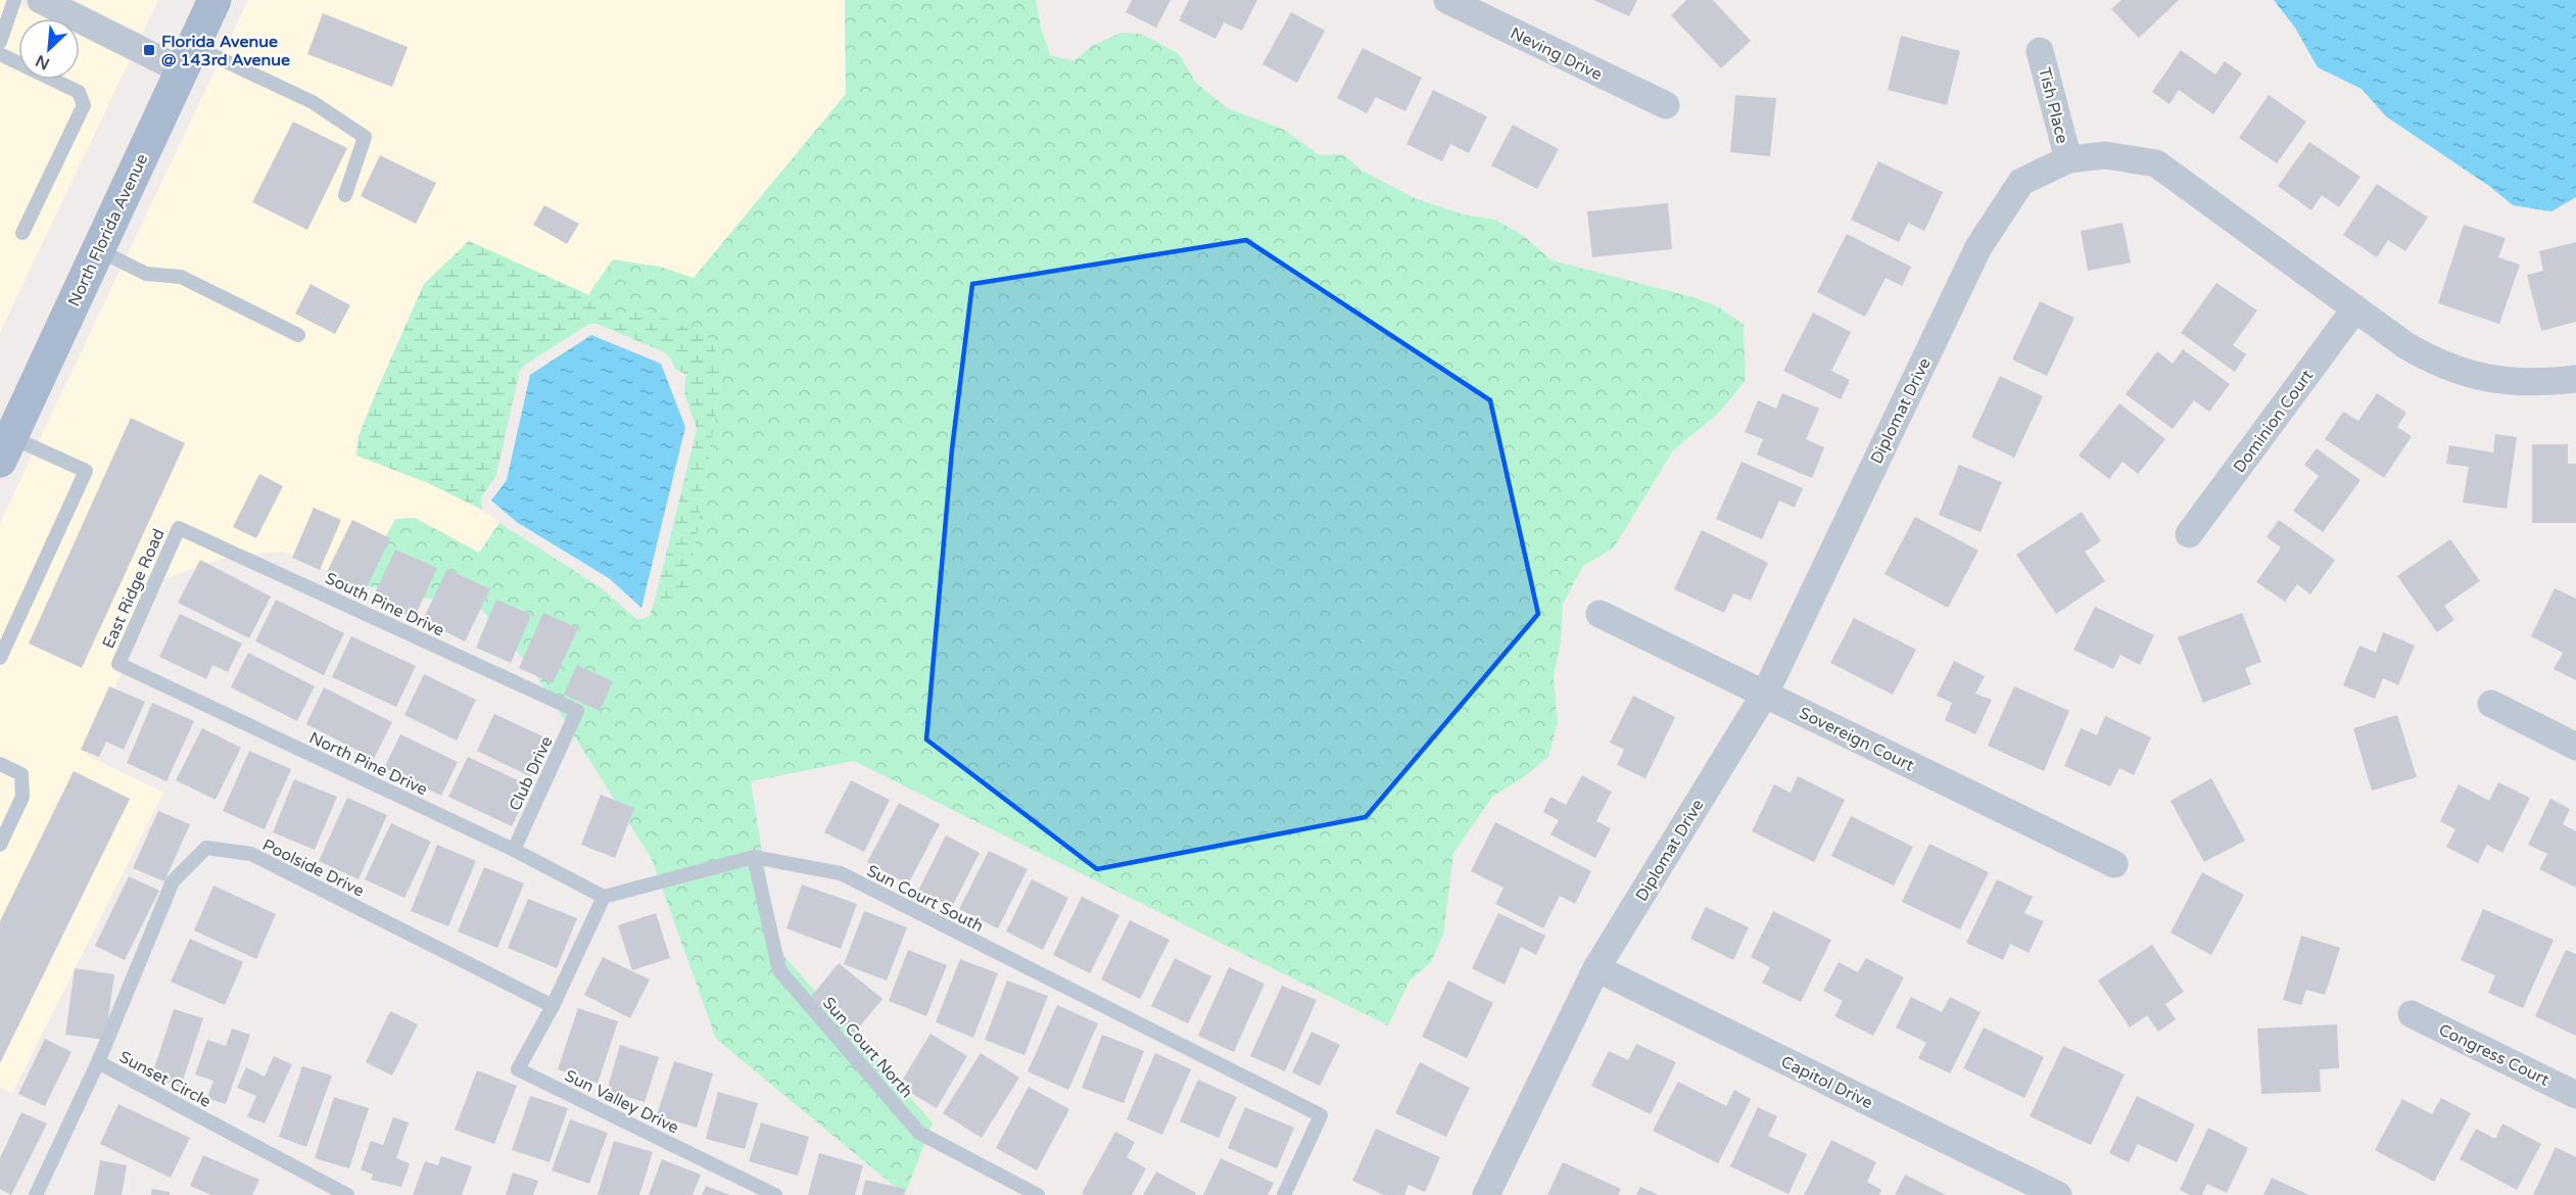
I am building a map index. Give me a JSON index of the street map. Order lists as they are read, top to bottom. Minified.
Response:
{"streets":{"main road":["North Florida Avenue"],"street":["Neving Drive","Tish Place","Diplomat Drive","Dominion Court","Sovereign Court","Congress Court","Capitol Drive"],"lane":["East Ridge Road","South Pine Drive","North Pine Drive","Club Drive","Poolside Drive","Sun Court South","Sun Court North","Sunset Circle","Sun Valley Drive"]},"crossings":[["Tish Place","Diplomat Drive"],["Diplomat Drive","Dominion Court"],["Diplomat Drive","Sovereign Court"],["Diplomat Drive","Capitol Drive"],["East Ridge Road","South Pine Drive"],["East Ridge Road","North Pine Drive"],["South Pine Drive","Club Drive"],["North Pine Drive","Club Drive"],["North Pine Drive","Sun Court South"],["Poolside Drive","Sunset Circle"],["Poolside Drive","Sun Valley Drive"],["Sun Court South","Sun Court North"]],"places":{"transit":["Florida Avenue @ 143rd Avenue"]},"north":"bottom left"}
